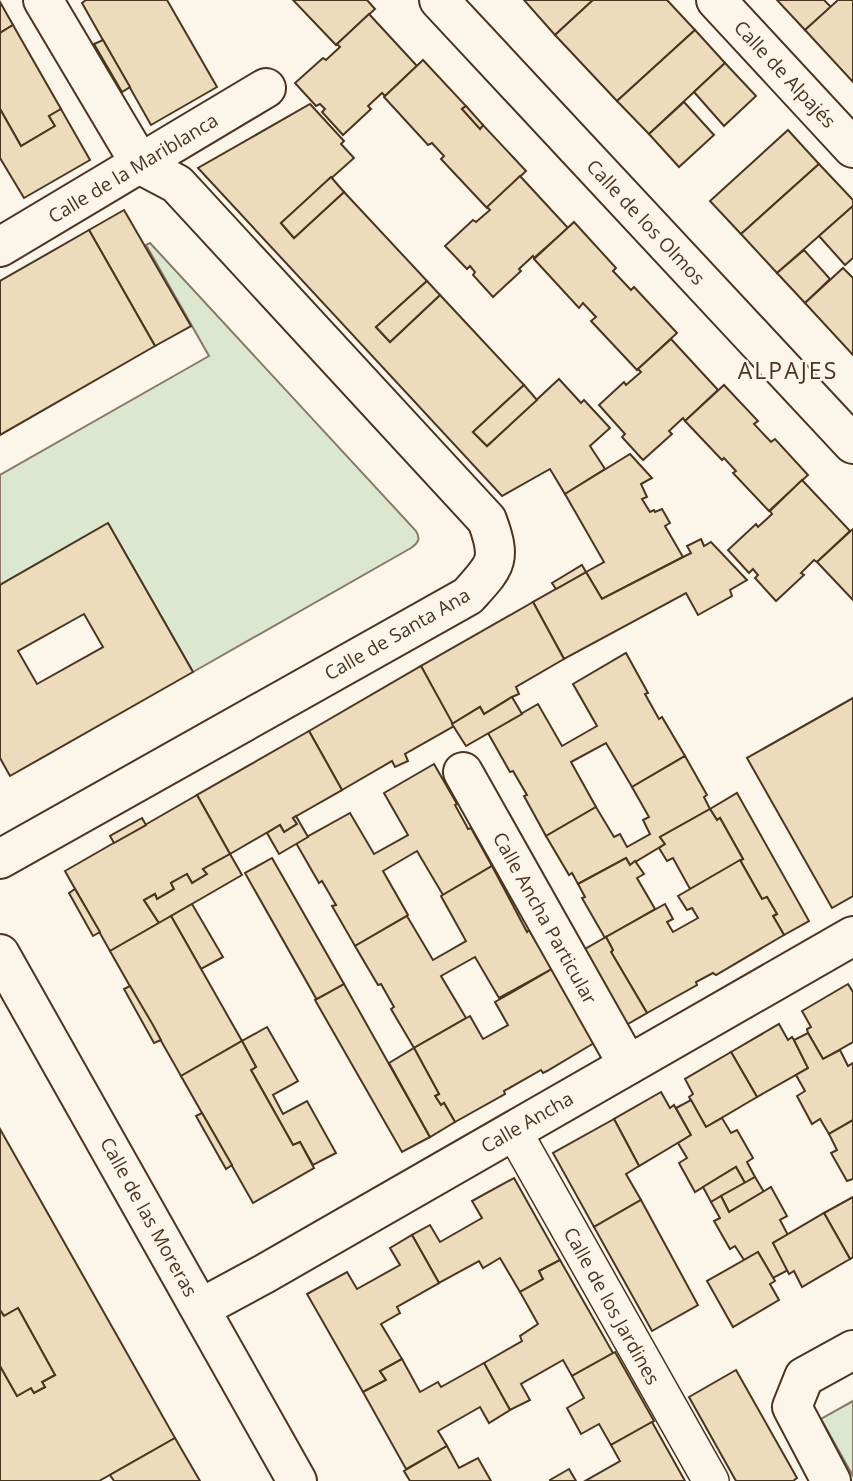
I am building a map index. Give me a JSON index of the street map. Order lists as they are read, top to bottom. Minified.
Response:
{"streets":{"street":["Calle de Alpajés","Calle de la Mariblanca","Calle de los Olmos","Calle de Santa Ana","Calle Ancha Particular","Calle Ancha","Calle de las Moreras","Calle de los Jardines"]},"crossings":[["Calle de la Mariblanca","Calle de Santa Ana"],["Calle Ancha Particular","Calle Ancha"],["Calle Ancha","Calle de las Moreras"],["Calle Ancha","Calle de los Jardines"]],"districts":["ALPAJES"]}
